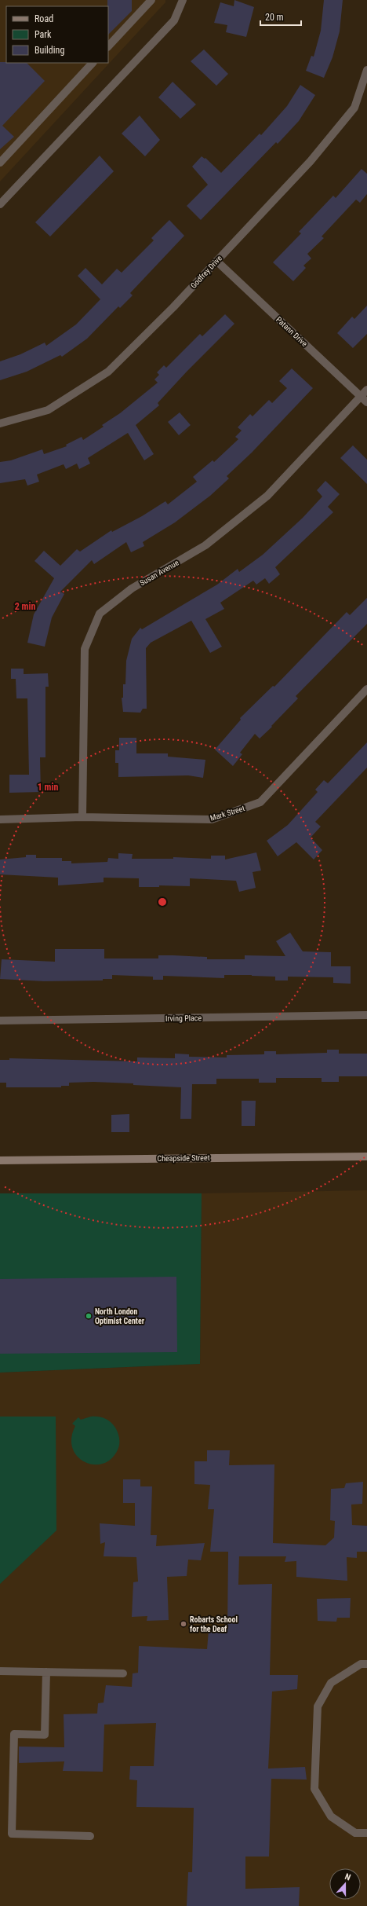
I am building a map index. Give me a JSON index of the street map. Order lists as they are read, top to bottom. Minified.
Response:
{"streets":{"street":["Godfrey Drive","Patann Drive","Susan Avenue","Mark Street","Irving Place","Cheapside Street"]},"crossings":[["Godfrey Drive","Patann Drive"],["Patann Drive","Susan Avenue"],["Susan Avenue","Mark Street"]],"places":["North London Optimist Center","Robarts School for the Deaf"],"legend":["Road","Park","Building"],"scale_bar":"20 m","north":"top","rings":["2 min","1 min"]}
